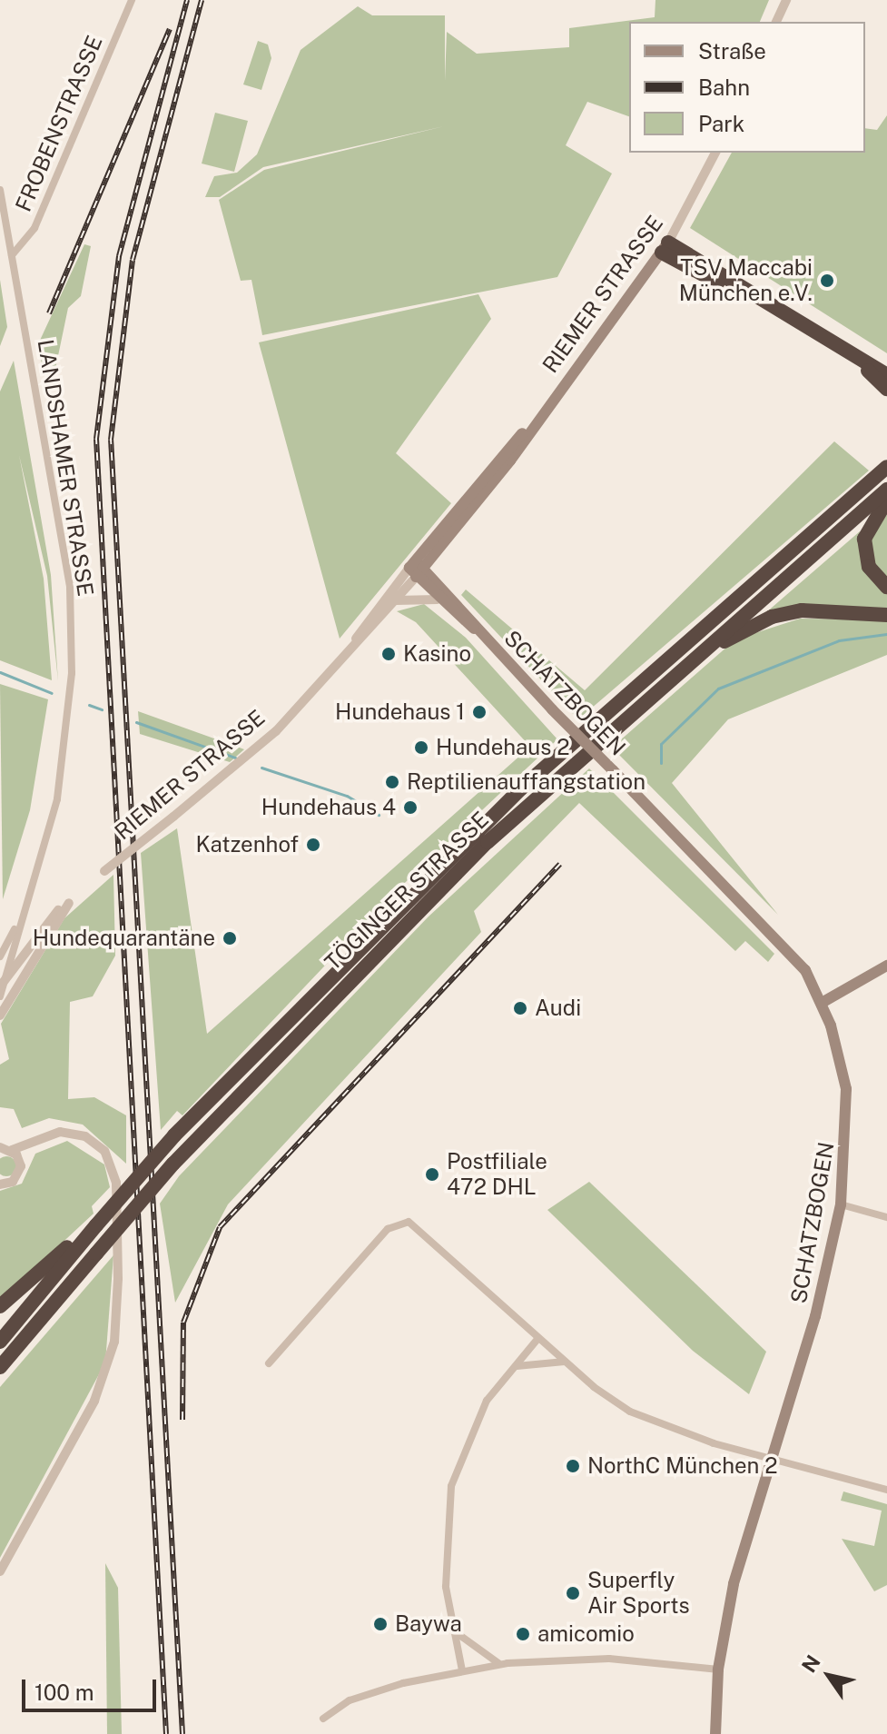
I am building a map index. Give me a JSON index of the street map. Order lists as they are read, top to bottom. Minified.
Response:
{"streets":{"highway":["TÖGINGER STRASSE"],"main road":["RIEMER STRASSE","SCHATZBOGEN"],"street":["FROBENSTRASSE","LANDSHAMER STRASSE"]},"crossings":[["FROBENSTRASSE","LANDSHAMER STRASSE"],["RIEMER STRASSE","SCHATZBOGEN"]],"places":["TSV Maccabi München e.V.","Kasino","Hundehaus 1","Hundehaus 2","Reptilienauffangstation","Hundehaus 4","Katzenhof","Hundequarantäne","Audi","Postfiliale 472 DHL","NorthC München 2","Superfly Air Sports","Baywa","amicomio"],"legend":["Straße","Bahn","Park"],"scale_bar":"100 m","north":"top left"}
